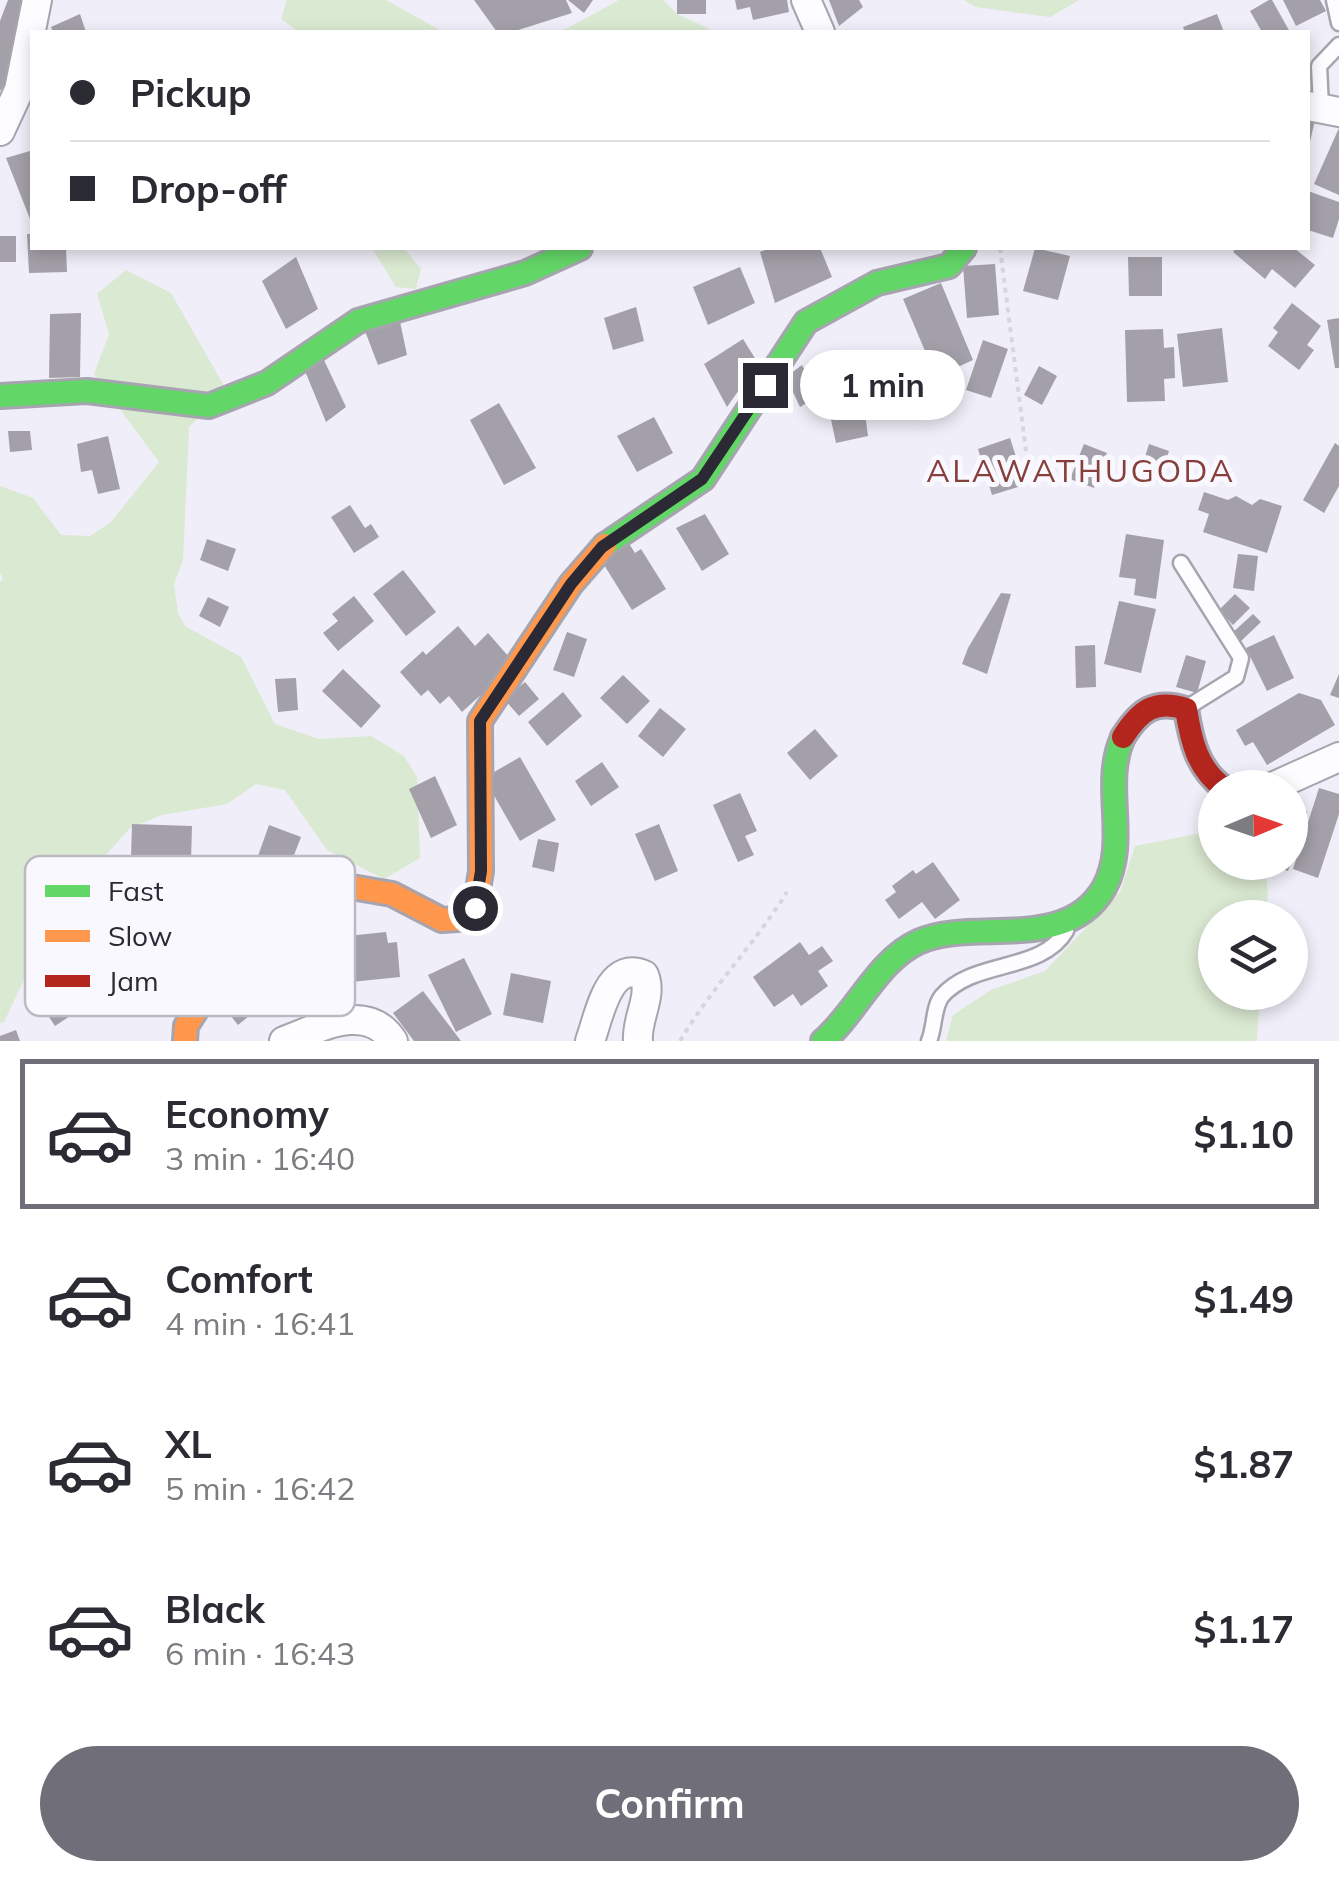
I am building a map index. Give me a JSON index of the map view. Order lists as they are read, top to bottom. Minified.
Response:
{"districts":["ALAWATHUGODA"],"legend":["Fast","Slow","Jam"],"north":"right","page":{"banner":["Pickup","Drop-off"],"bubble":"1 min","list":[{"name":"Economy","note":"3 min · 16:40","value":"$1.10"},{"name":"Comfort","note":"4 min · 16:41","value":"$1.49"},{"name":"XL","note":"5 min · 16:42","value":"$1.87"},{"name":"Black","note":"6 min · 16:43","value":"$1.17"}],"buttons":"Confirm"}}
